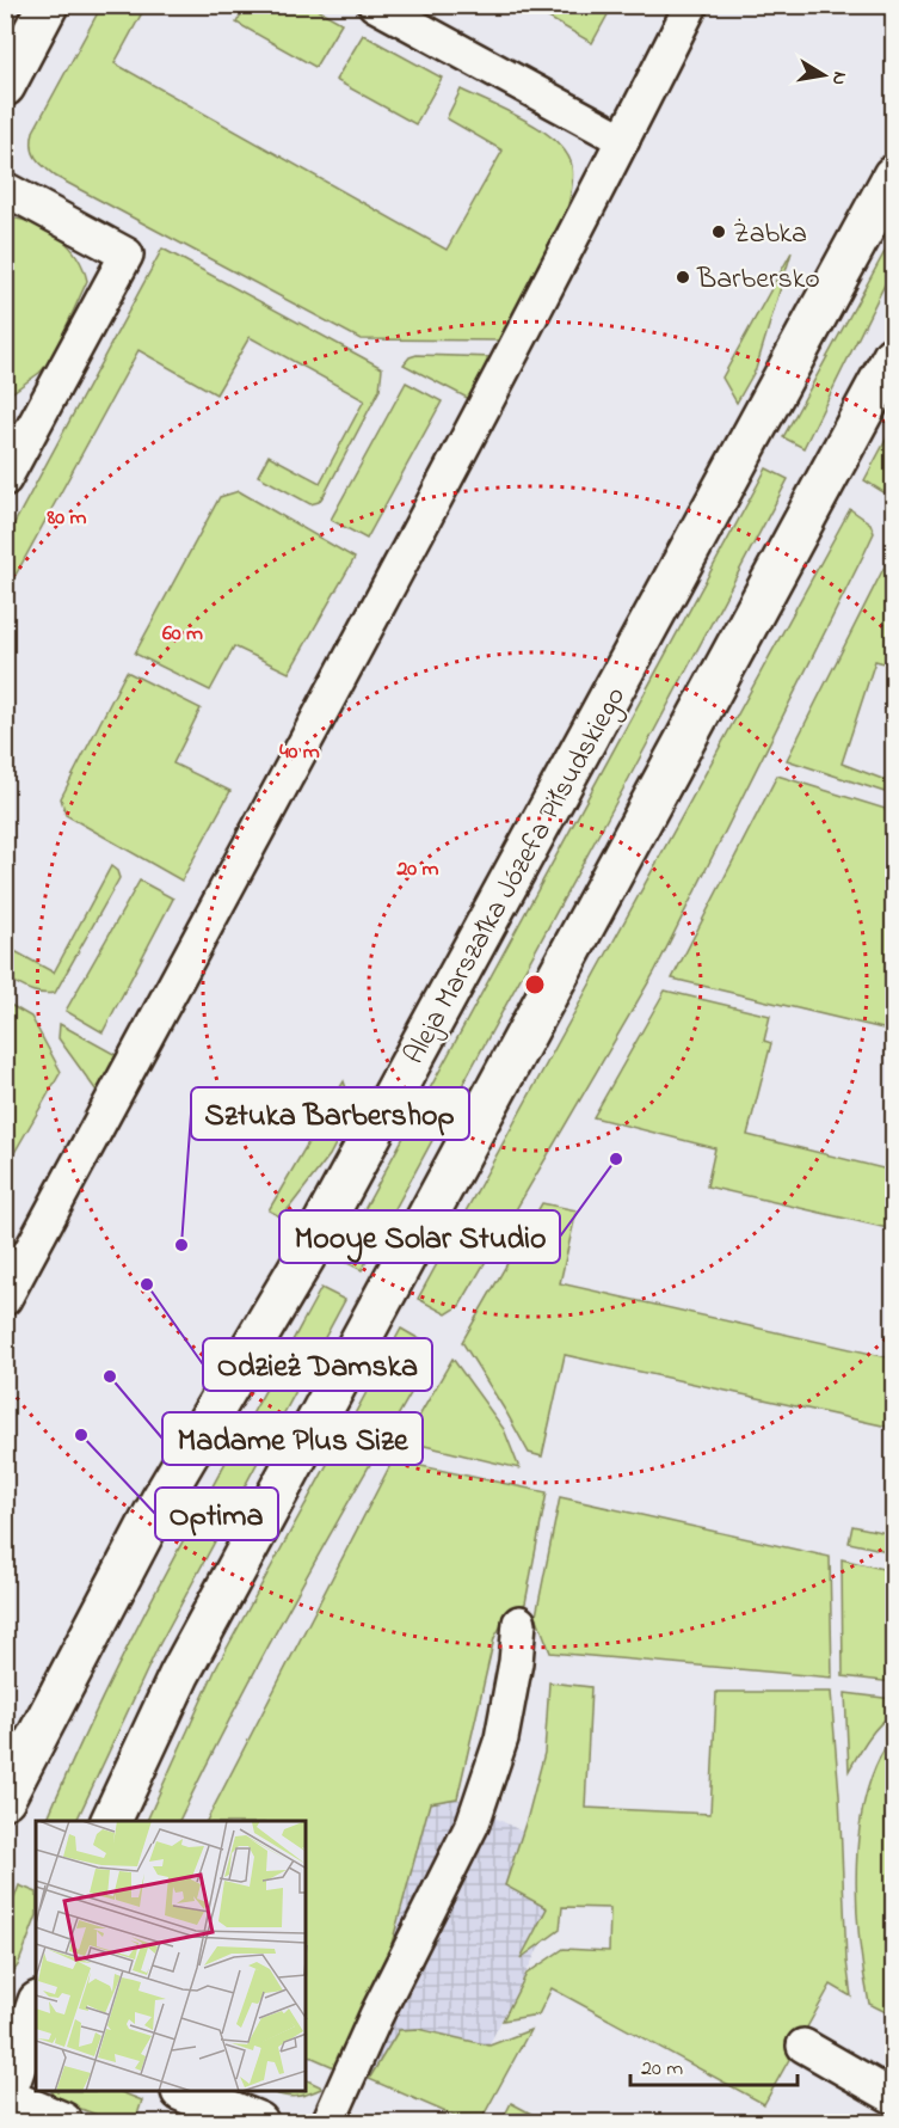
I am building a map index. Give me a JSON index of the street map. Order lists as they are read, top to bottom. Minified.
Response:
{"streets":{"street":["Aleja Marszałka Józefa Piłsudskiego"]},"places":["Żabka","Barbersko","Mooye Solar Studio","Sztuka Barbershop","Odzież Damska","Madame Plus Size","Optima"],"scale_bar":"20 m","north":"right","rings":["80 m","60 m","40 m","20 m"]}
